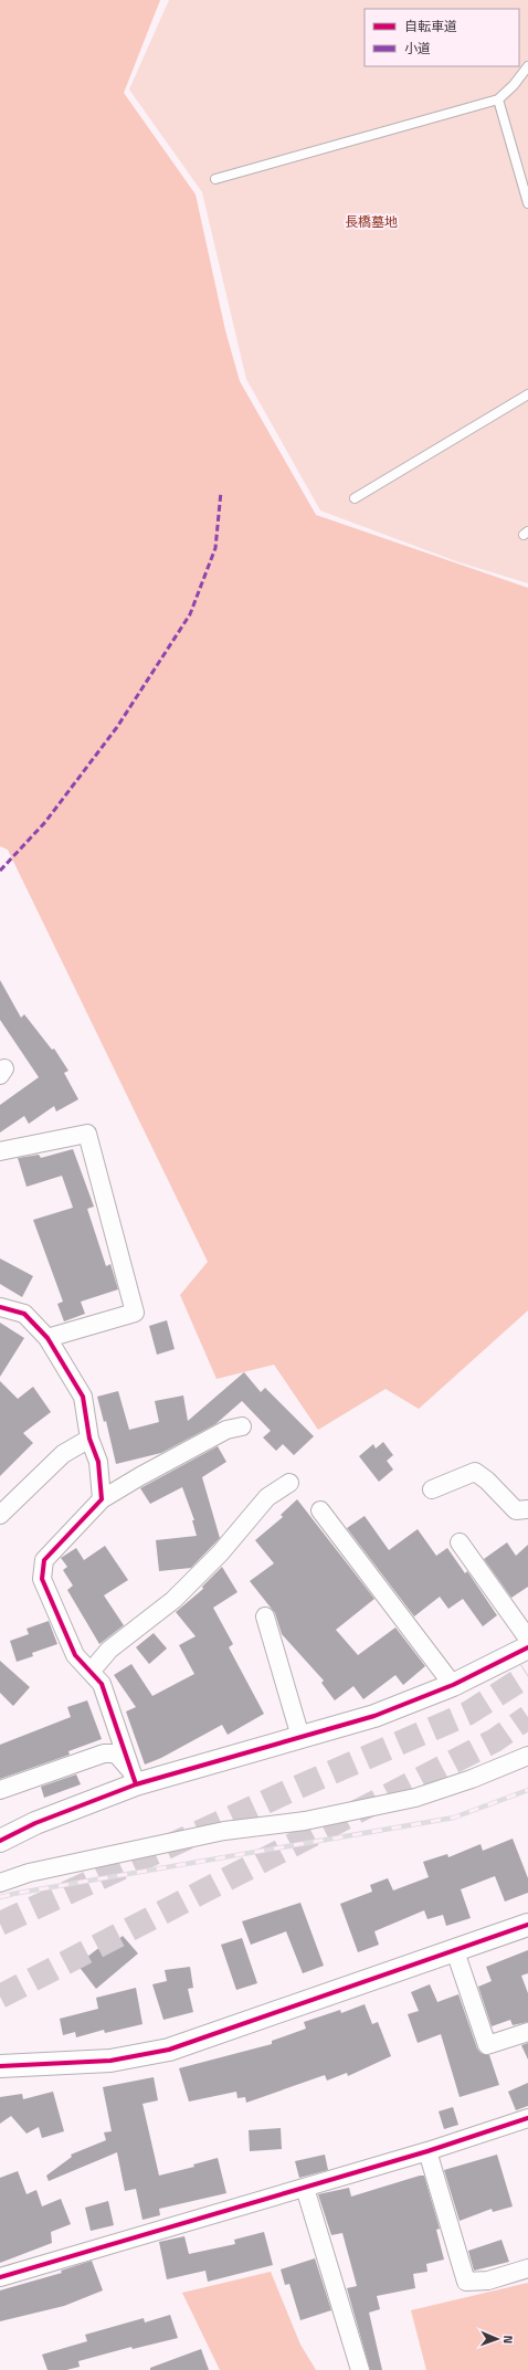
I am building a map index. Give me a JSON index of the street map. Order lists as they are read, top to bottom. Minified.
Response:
{"parks":["長橋墓地"],"legend":["自転車道","小道"],"north":"right"}
